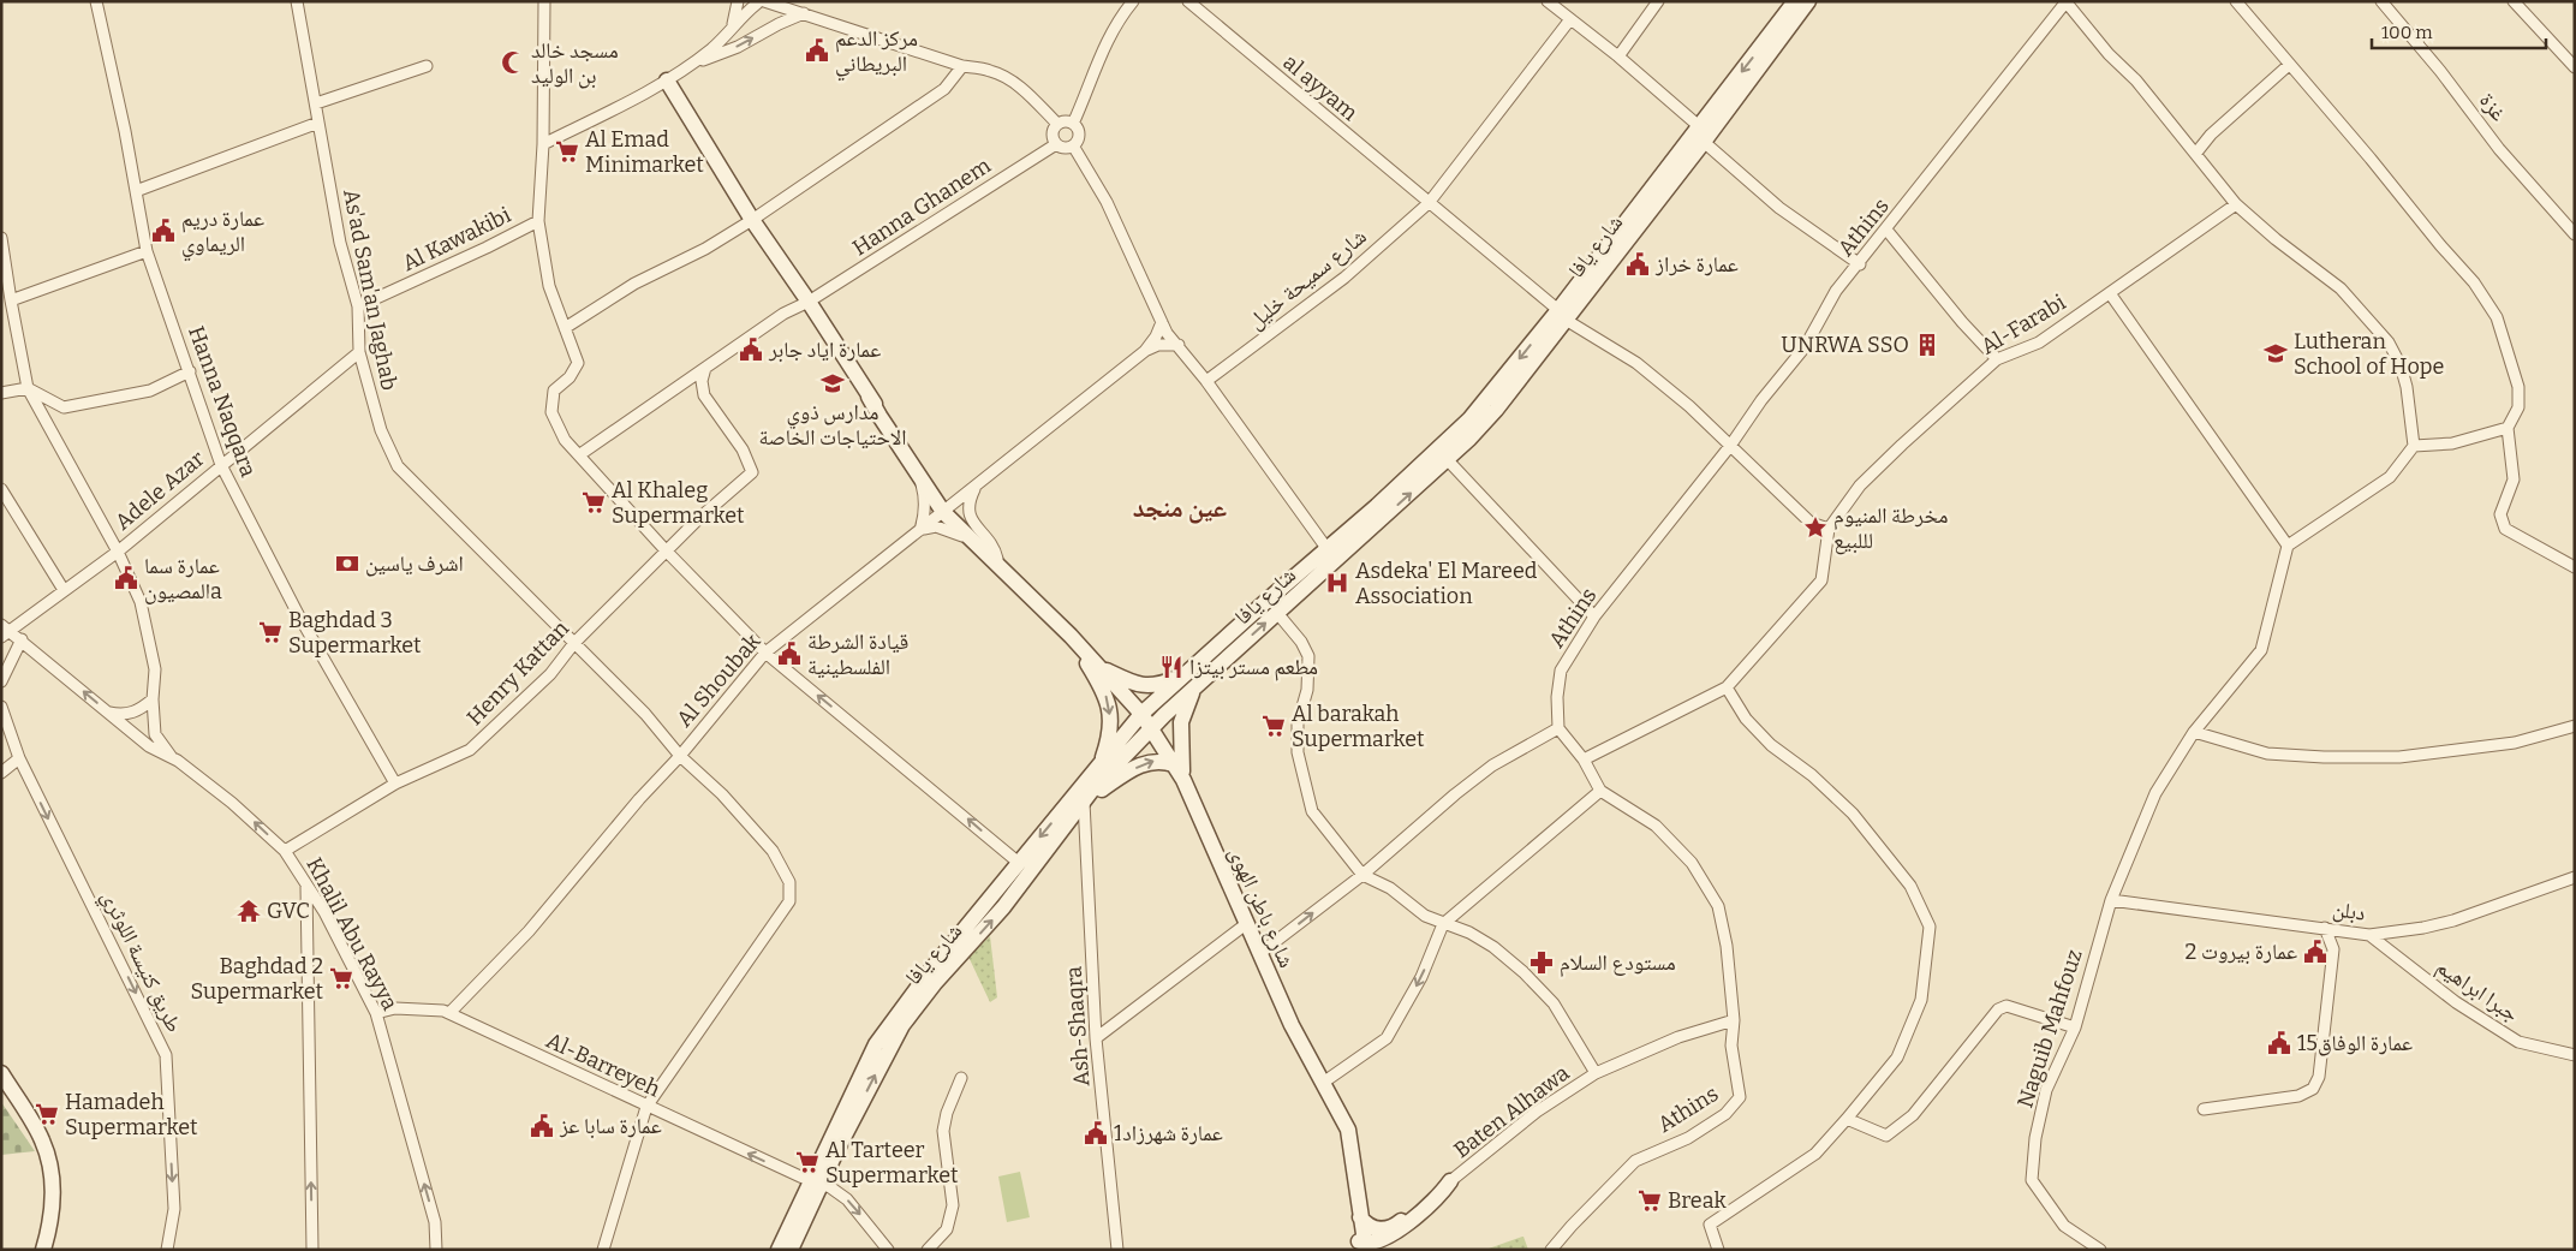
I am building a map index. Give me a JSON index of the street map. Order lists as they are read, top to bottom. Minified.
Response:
{"streets":{"main road":["شارع يافا","شارع باطن الهوى"],"street":["al ayyam","غزة","Hanna Ghanem","Athins","Al Kawakibi","شارع سميحة خليل","As'ad Sam'an Jaghab","Al-Farabi","Hanna Naqqara","Adele Azar","Henry Kattan","Al Shoubak","دبلن","Khalil Abu Rayya","طريق كنيسة اللوثري","جبرا ابراهيم","Ash-Shaqra","Naguib Mahfouz","Al-Barreyeh","Baten Alhawa"]},"crossings":[["al ayyam","Athins"],["al ayyam","شارع يافا"],["al ayyam","شارع سميحة خليل"],["al ayyam","Al-Farabi"],["Hanna Ghanem","Henry Kattan"],["Athins","Baten Alhawa"],["Al Kawakibi","As'ad Sam'an Jaghab"],["شارع يافا","شارع باطن الهوى"],["شارع يافا","Ash-Shaqra"],["شارع يافا","Al-Barreyeh"],["As'ad Sam'an Jaghab","Adele Azar"],["As'ad Sam'an Jaghab","Henry Kattan"],["As'ad Sam'an Jaghab","Al Shoubak"],["As'ad Sam'an Jaghab","Al-Barreyeh"],["Hanna Naqqara","Adele Azar"],["Hanna Naqqara","Henry Kattan"],["Adele Azar","Khalil Abu Rayya"],["Henry Kattan","Khalil Abu Rayya"],["Al Shoubak","Al-Barreyeh"],["دبلن","جبرا ابراهيم"],["دبلن","Naguib Mahfouz"],["Khalil Abu Rayya","Al-Barreyeh"]],"one_way":["Khalil Abu Rayya","طريق كنيسة اللوثري"],"districts":["عين منجد"],"places":{"public building":["مركز الدعم البريطاني","عمارة دريم الريماوي","عمارة خراز","عمارة اياد جابر","عمارة سما المصيونa","قيادة الشرطة الفلسطينية","عمارة بيروت 2","عمارة الوفاق15","عمارة سابا عز","عمارة شهرزاد1"],"mosque":["مسجد خالد بن الوليد"],"supermarket":["Al Emad Minimarket","Al Khaleg Supermarket","Baghdad 3 Supermarket","Al barakah Supermarket","Baghdad 2 Supermarket","Hamadeh Supermarket","Al Tarteer Supermarket","Break"],"building":["UNRWA SSO"],"school or university":["Lutheran School of Hope","مدارس ذوي الاحتياجات الخاصة"],"place":["مخرطة المنيوم لللبيع"],"bank":["اشرف ياسين"],"hospital":["Asdeka' El Mareed Association"],"restaurant":["مطعم مستر بيتزا"],"temple":["GVC"],"pharmacy":["مستودع السلام"]},"scale_bar":"100 m"}
